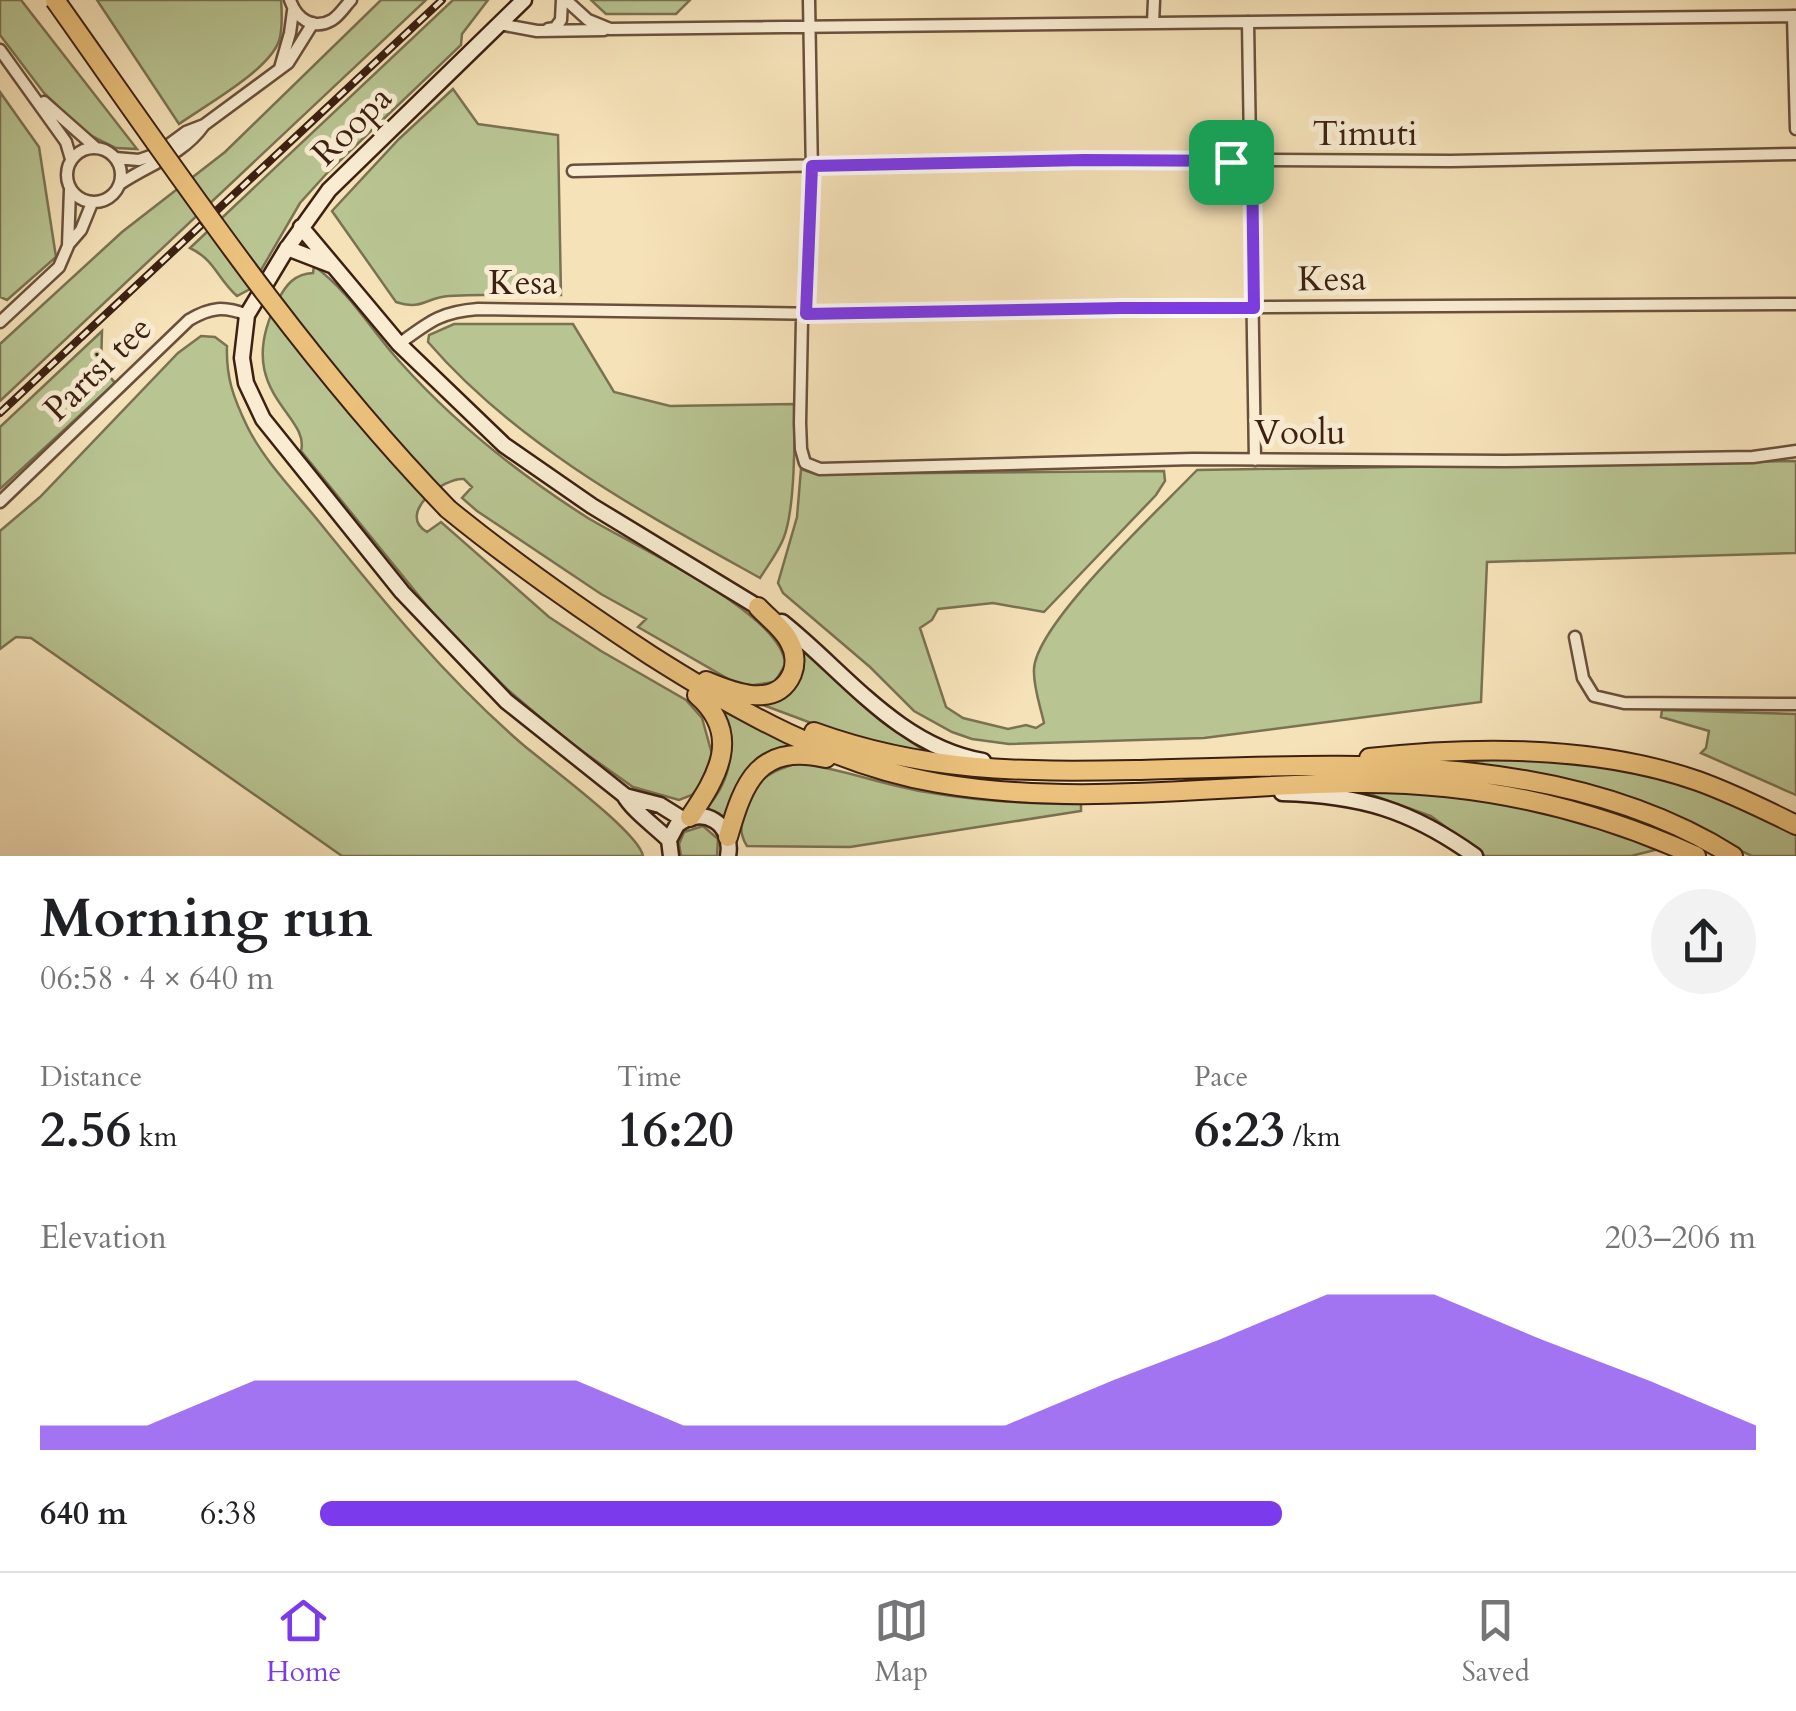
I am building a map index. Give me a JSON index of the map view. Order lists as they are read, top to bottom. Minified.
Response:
{"streets":{"street":["Roopa","Timuti","Kesa","Partsi tee","Voolu"]},"crossings":[["Roopa","Partsi tee"],["Kesa","Voolu"]],"page":{"heading":["Morning run","06:58 · 4 × 640 m"],"stats":[["Distance","2.56 km"],["Time","16:20"],["Pace","6:23 /km"]],"chart":["Elevation","203–206 m"],"list":[{"name":"640 m","note":"6:38"}],"tabs":["Home","Map","Saved"]}}
